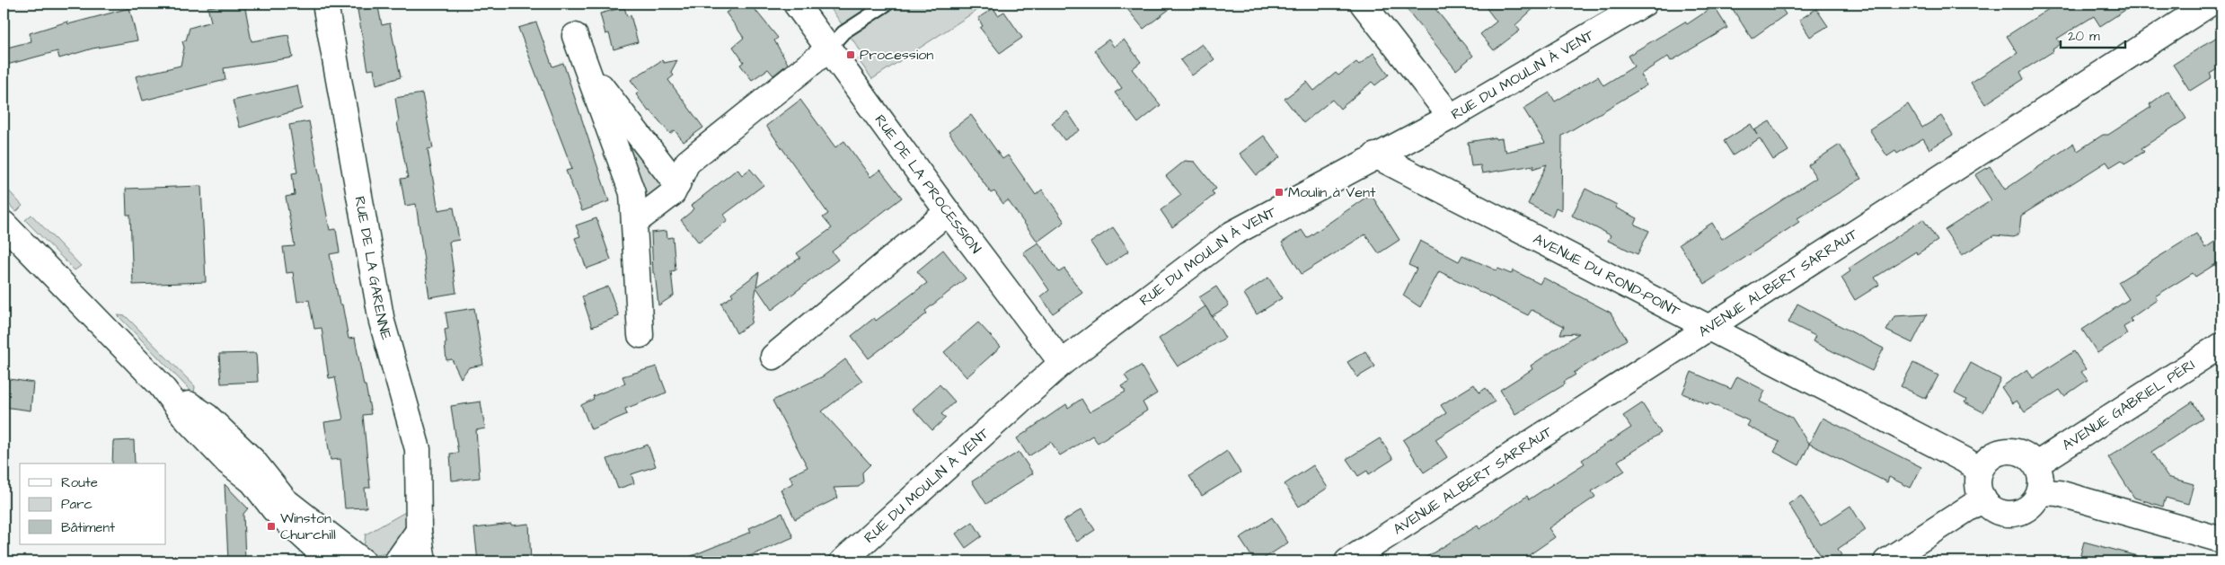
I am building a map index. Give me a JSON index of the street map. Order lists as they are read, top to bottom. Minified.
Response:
{"streets":{"street":["RUE DU MOULIN À VENT","RUE DE LA PROCESSION","RUE DE LA GARENNE","AVENUE DU ROND-POINT","AVENUE ALBERT SARRAUT","AVENUE GABRIEL PÉRI"]},"crossings":[["RUE DU MOULIN À VENT","RUE DE LA PROCESSION"],["RUE DU MOULIN À VENT","AVENUE DU ROND-POINT"],["AVENUE DU ROND-POINT","AVENUE ALBERT SARRAUT"],["AVENUE DU ROND-POINT","AVENUE GABRIEL PÉRI"]],"places":{"transit":["Procession","Moulin à Vent","Winston Churchill"]},"legend":["Route","Parc","Bâtiment"],"scale_bar":"20 m"}
